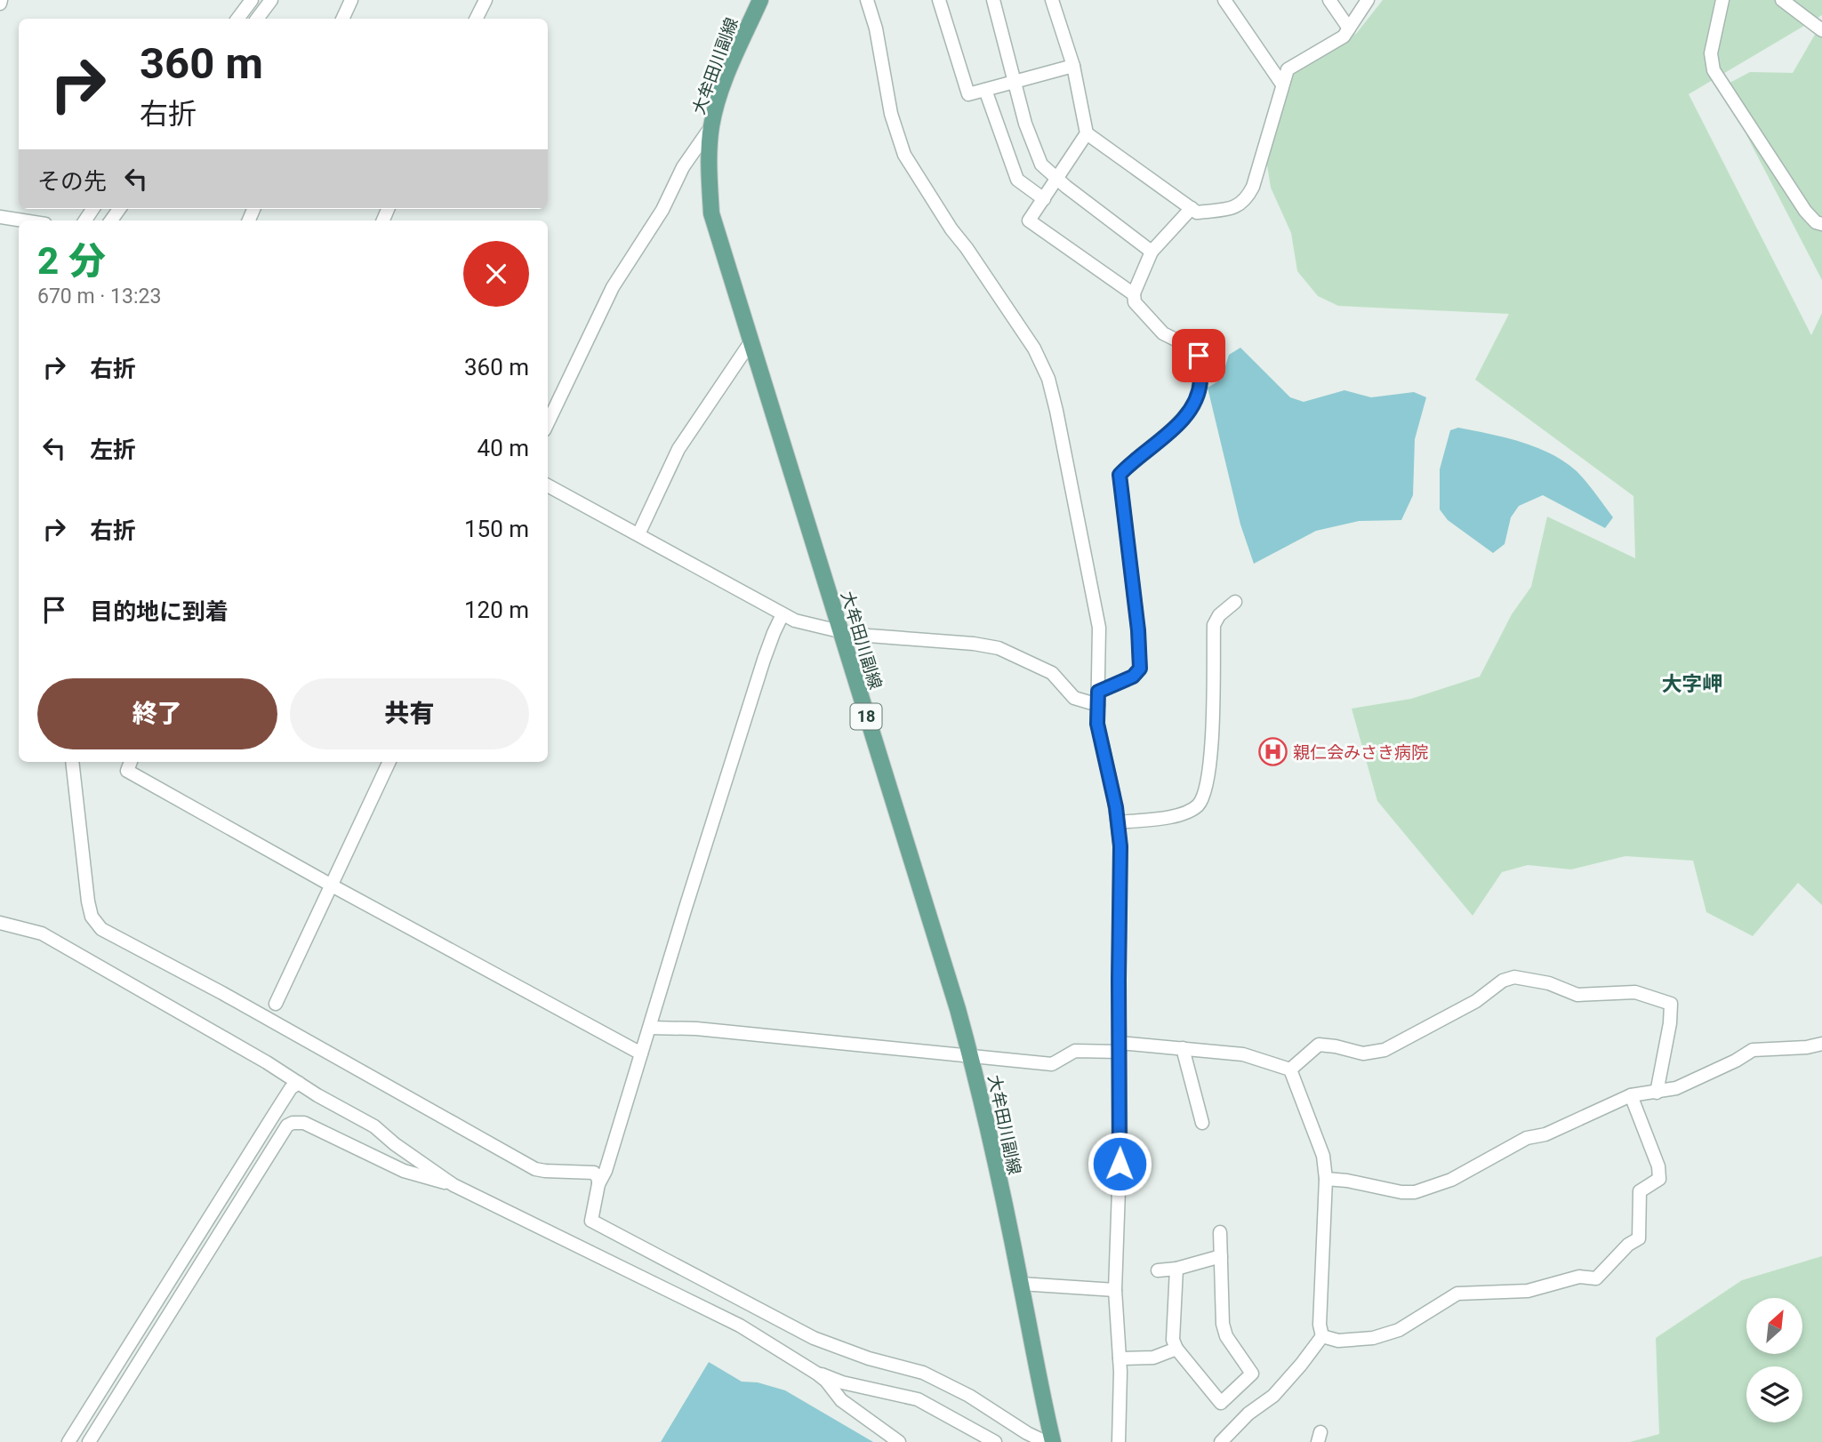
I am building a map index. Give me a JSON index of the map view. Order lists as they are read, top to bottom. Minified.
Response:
{"streets":{"main road":["大牟田川副線","18"]},"districts":["大字岬"],"places":{"hospital":["親仁会みさき病院"]},"north":"top right","page":{"turn":["360 m","右折"],"then":"その先","heading":["2 分","670 m · 13:23"],"list":[{"name":"右折","value":"360 m"},{"name":"左折","value":"40 m"},{"name":"右折","value":"150 m"},{"name":"目的地に到着","value":"120 m"}],"buttons":["終了","共有"]}}
